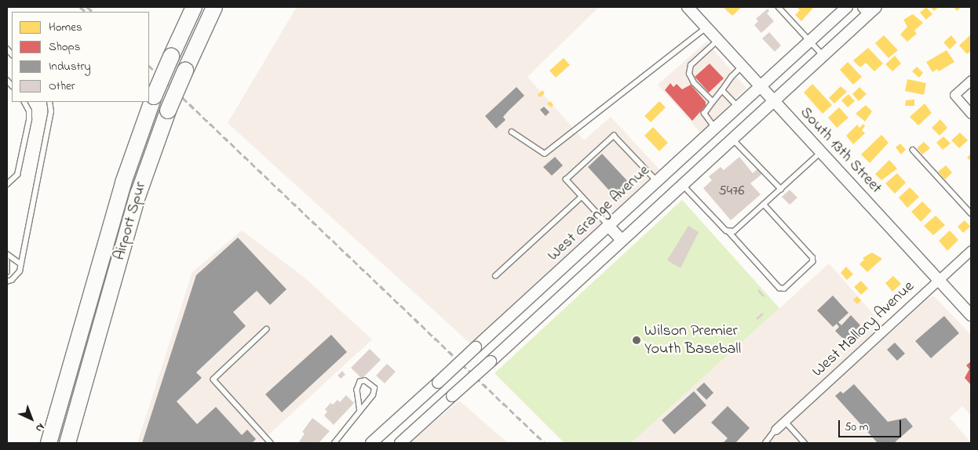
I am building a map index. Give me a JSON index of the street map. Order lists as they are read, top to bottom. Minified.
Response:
{"streets":{"highway":["Airport Spur"],"street":["South 13th Street","West Grange Avenue","West Mallory Avenue"]},"crossings":[["South 13th Street","West Grange Avenue"],["South 13th Street","West Mallory Avenue"]],"places":["Wilson Premier Youth Baseball"],"house_numbers":["5476"],"legend":["Homes","Shops","Industry","Other"],"scale_bar":"50 m","north":"bottom right"}
